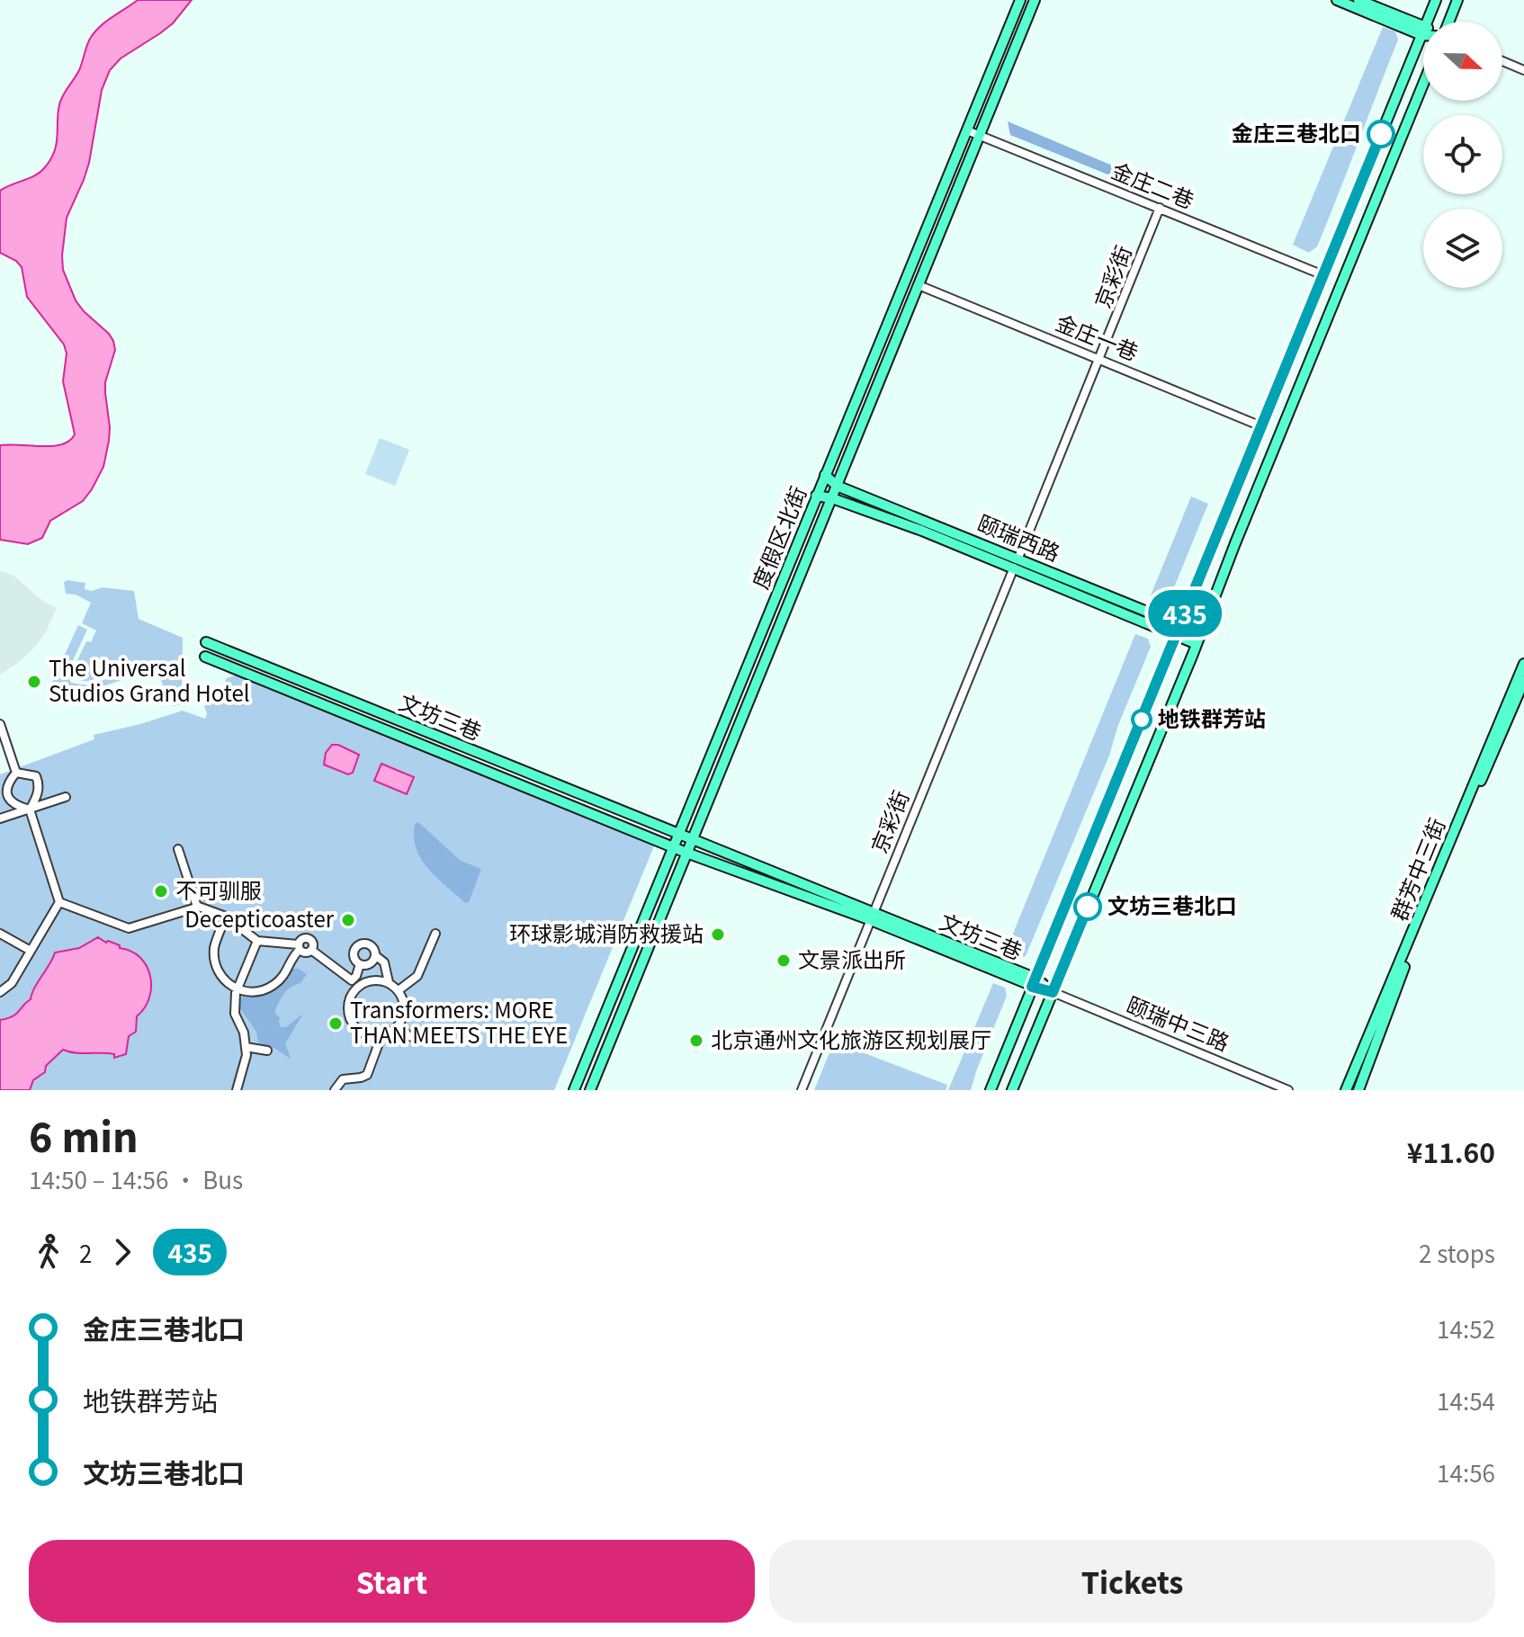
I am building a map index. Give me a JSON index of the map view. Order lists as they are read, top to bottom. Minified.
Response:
{"streets":{"main road":["度假区北街","颐瑞西路","文坊三巷","群芳中三街"],"street":["金庄二巷","京彩街","金庄一巷","颐瑞中三路"]},"crossings":[["金庄二巷","京彩街"],["金庄二巷","度假区北街"],["京彩街","金庄一巷"],["京彩街","颐瑞西路"],["京彩街","文坊三巷"],["金庄一巷","度假区北街"],["度假区北街","颐瑞西路"],["度假区北街","文坊三巷"],["文坊三巷","颐瑞中三路"]],"places":["金庄三巷北口","The Universal Studios Grand Hotel","地铁群芳站","不可驯服","文坊三巷北口","Decepticoaster","环球影城消防救援站","文景派出所","Transformers: MORE THAN MEETS THE EYE","北京通州文化旅游区规划展厅"],"lines":["bus line 435"],"north":"right","page":{"on_map":"435","heading":["6 min","14:50 – 14:56 · Bus","¥11.60"],"legs":["2","435","2 stops"],"list":[{"name":"金庄三巷北口","value":"14:52"},{"name":"地铁群芳站","value":"14:54"},{"name":"文坊三巷北口","value":"14:56"}],"buttons":["Start","Tickets"]}}
